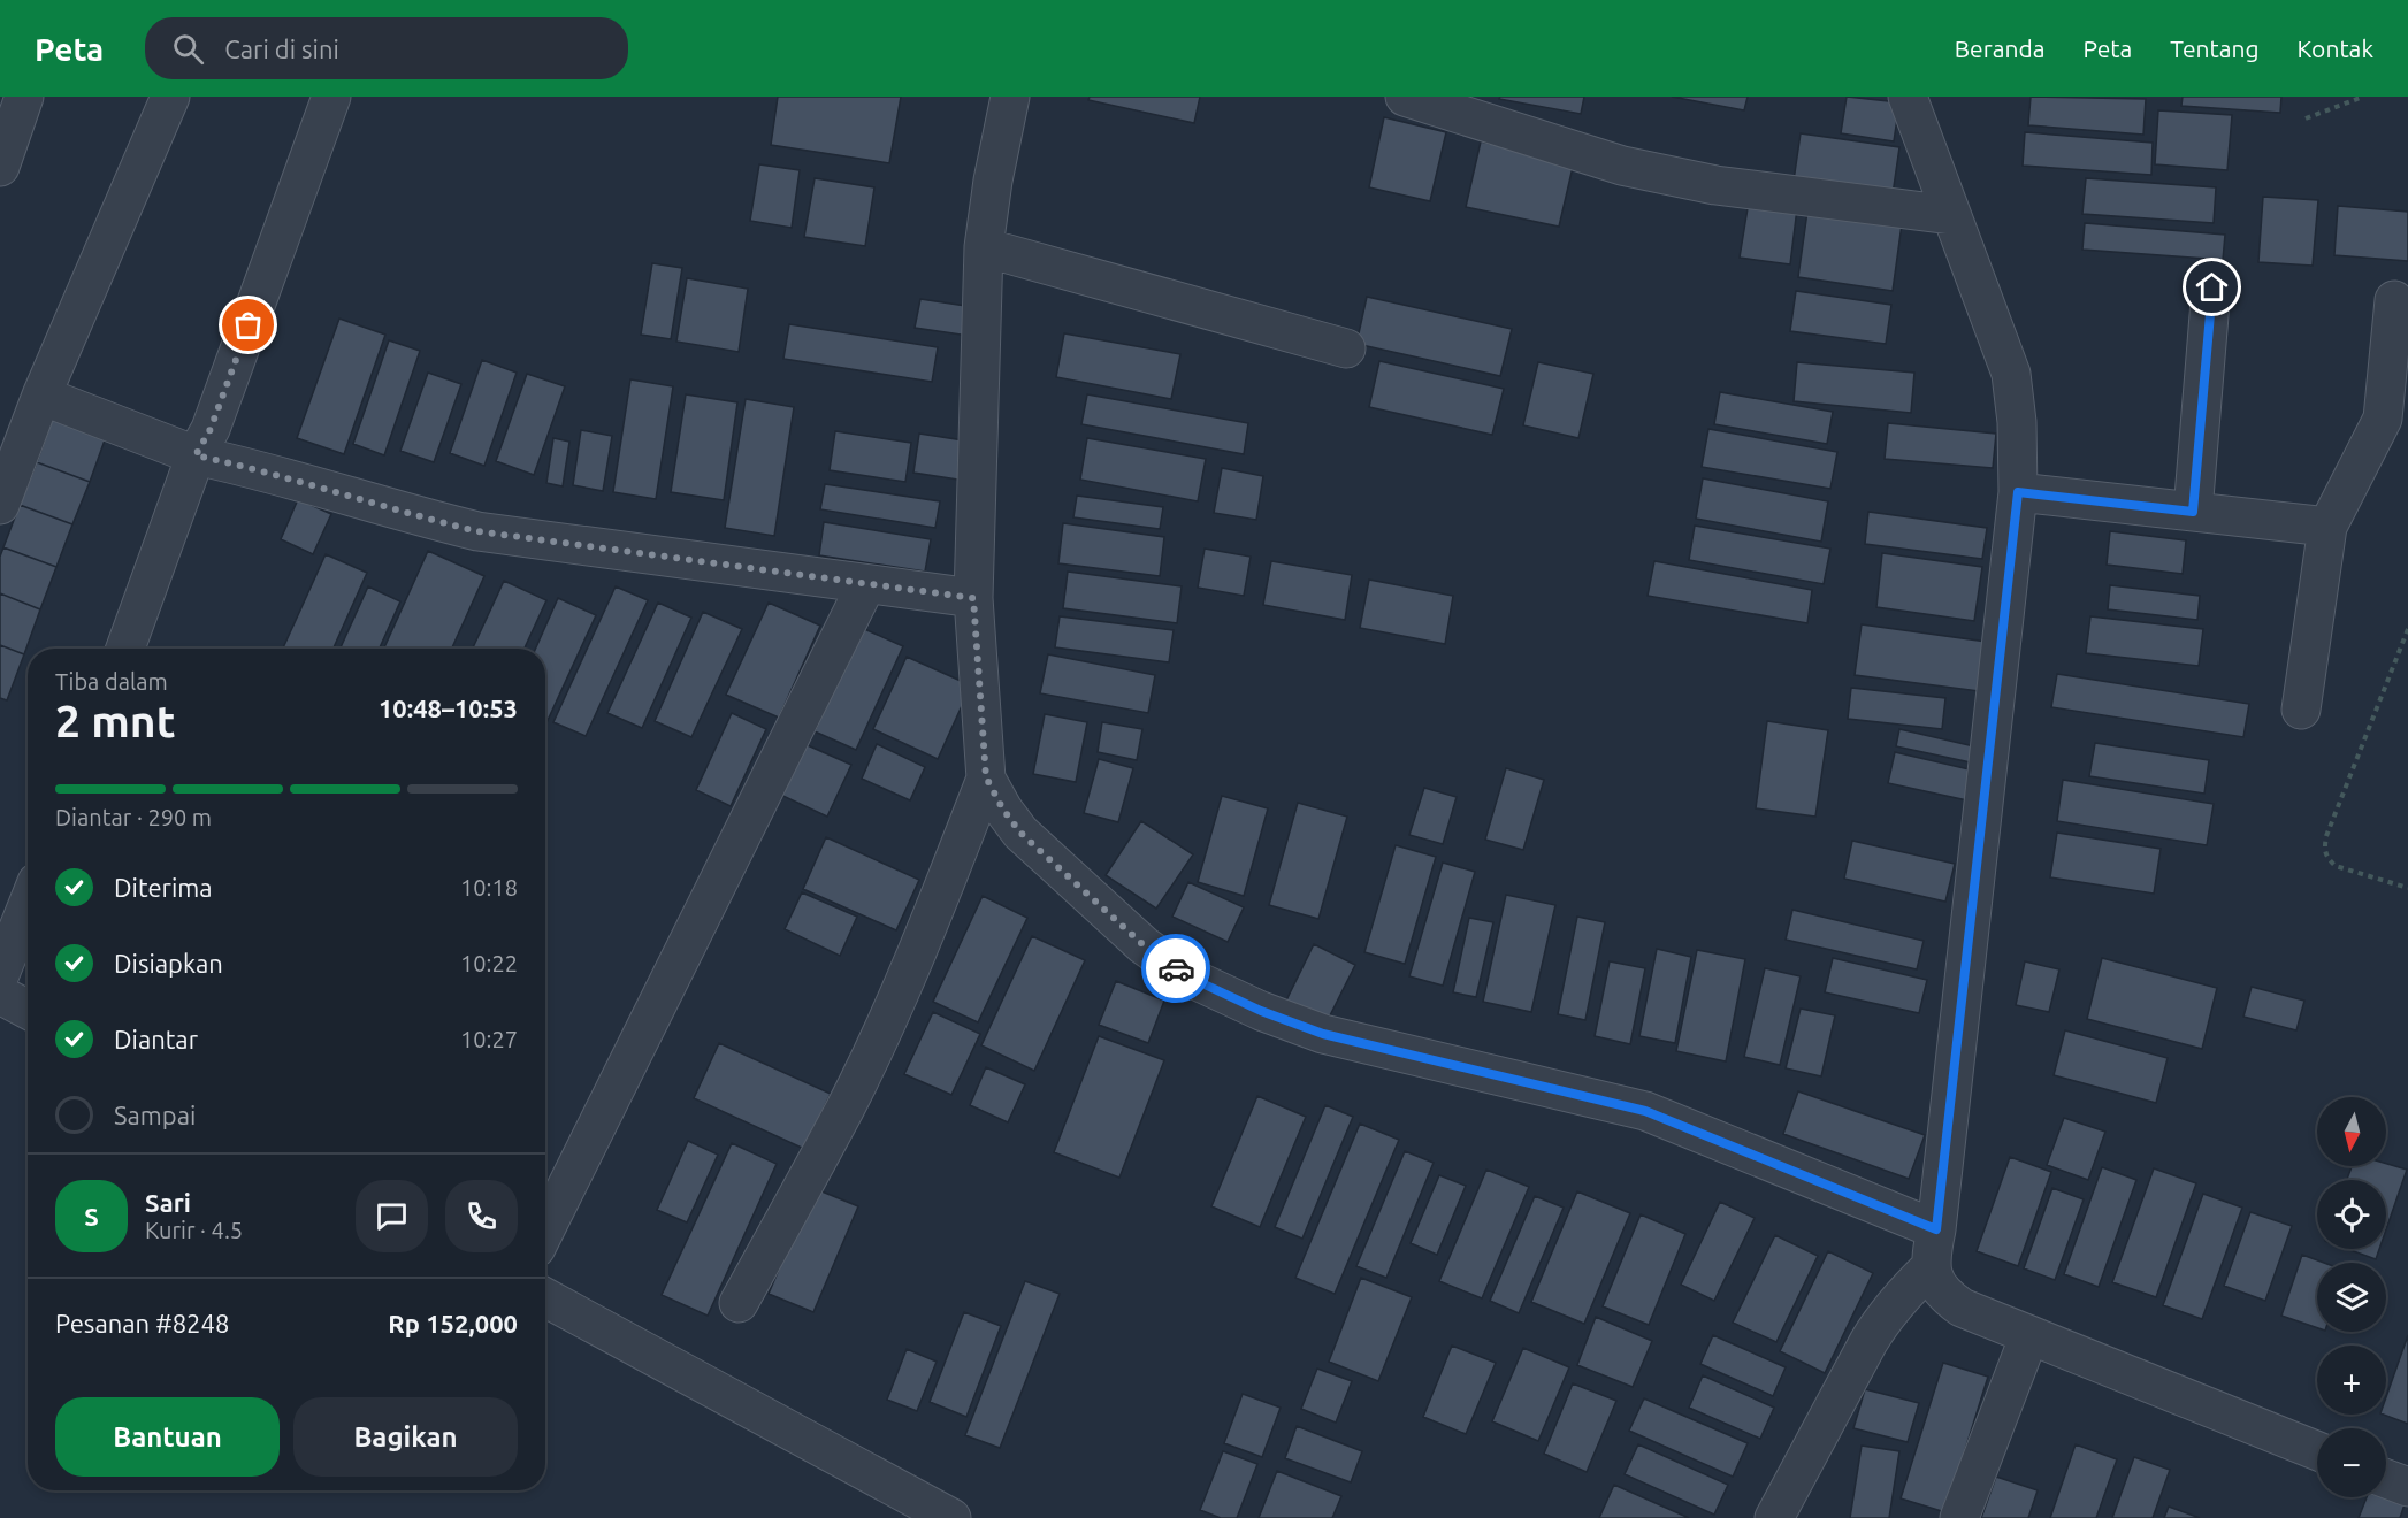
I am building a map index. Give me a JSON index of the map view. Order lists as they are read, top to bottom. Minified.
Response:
{"north":"bottom","page":{"header":"Peta","search":"Cari di sini","nav":["Beranda","Peta","Tentang","Kontak"],"heading":["2 mnt","Tiba dalam","10:48–10:53"],"panel":["Sari","Kurir · 4.5","Pesanan #8248","Rp 152,000"],"bar":"Diantar · 290 m","list":[["Diterima","10:18"],["Disiapkan","10:22"],["Diantar","10:27"],"Sampai"],"map_buttons":["+","−"],"round":"S","buttons":["Bantuan","Bagikan"]}}
